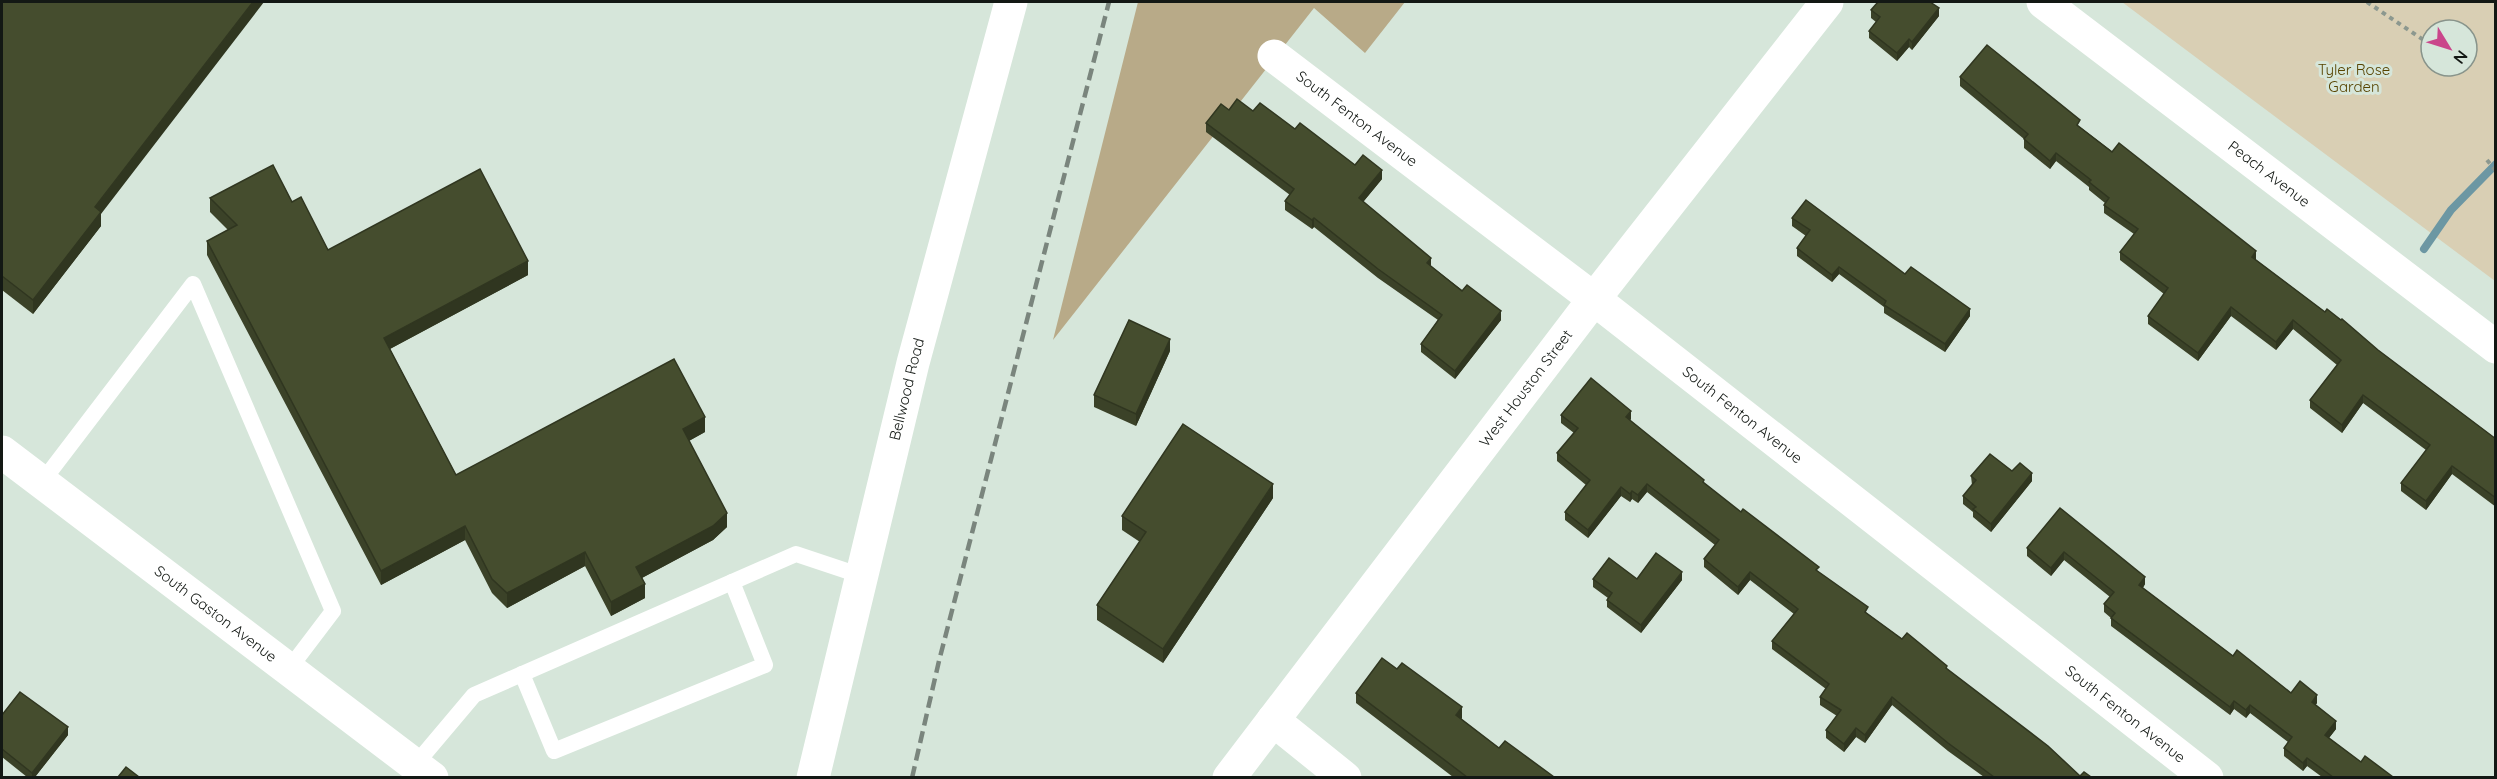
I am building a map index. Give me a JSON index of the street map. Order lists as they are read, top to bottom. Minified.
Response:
{"streets":{"street":["South Fenton Avenue","Peach Avenue","Bellwood Road","West Houston Street","South Gaston Avenue"]},"crossings":[["South Fenton Avenue","West Houston Street"]],"parks":["Tyler Rose Garden"],"north":"bottom right"}
